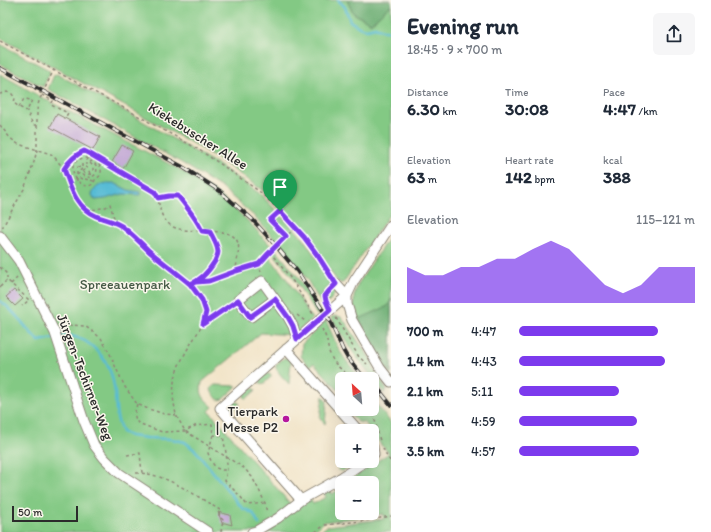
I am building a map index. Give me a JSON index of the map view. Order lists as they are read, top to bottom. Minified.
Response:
{"streets":{"street":["Jürgen-Tschirner-Weg"],"path":["Kiekebuscher Allee"]},"parks":["Spreeauenpark"],"places":["Tierpark | Messe P2"],"scale_bar":"50 m","north":"top left","page":{"heading":["Evening run","18:45 · 9 × 700 m"],"stats":[["Distance","6.30 km"],["Time","30:08"],["Pace","4:47 /km"],["Elevation","63 m"],["Heart rate","142 bpm"],["kcal","388"]],"chart":["Elevation","115–121 m"],"list":[{"name":"700 m","note":"4:47"},{"name":"1.4 km","note":"4:43"},{"name":"2.1 km","note":"5:11"},{"name":"2.8 km","note":"4:59"},{"name":"3.5 km","note":"4:57"}],"map_buttons":["+","−"],"scale":"50 m"}}
